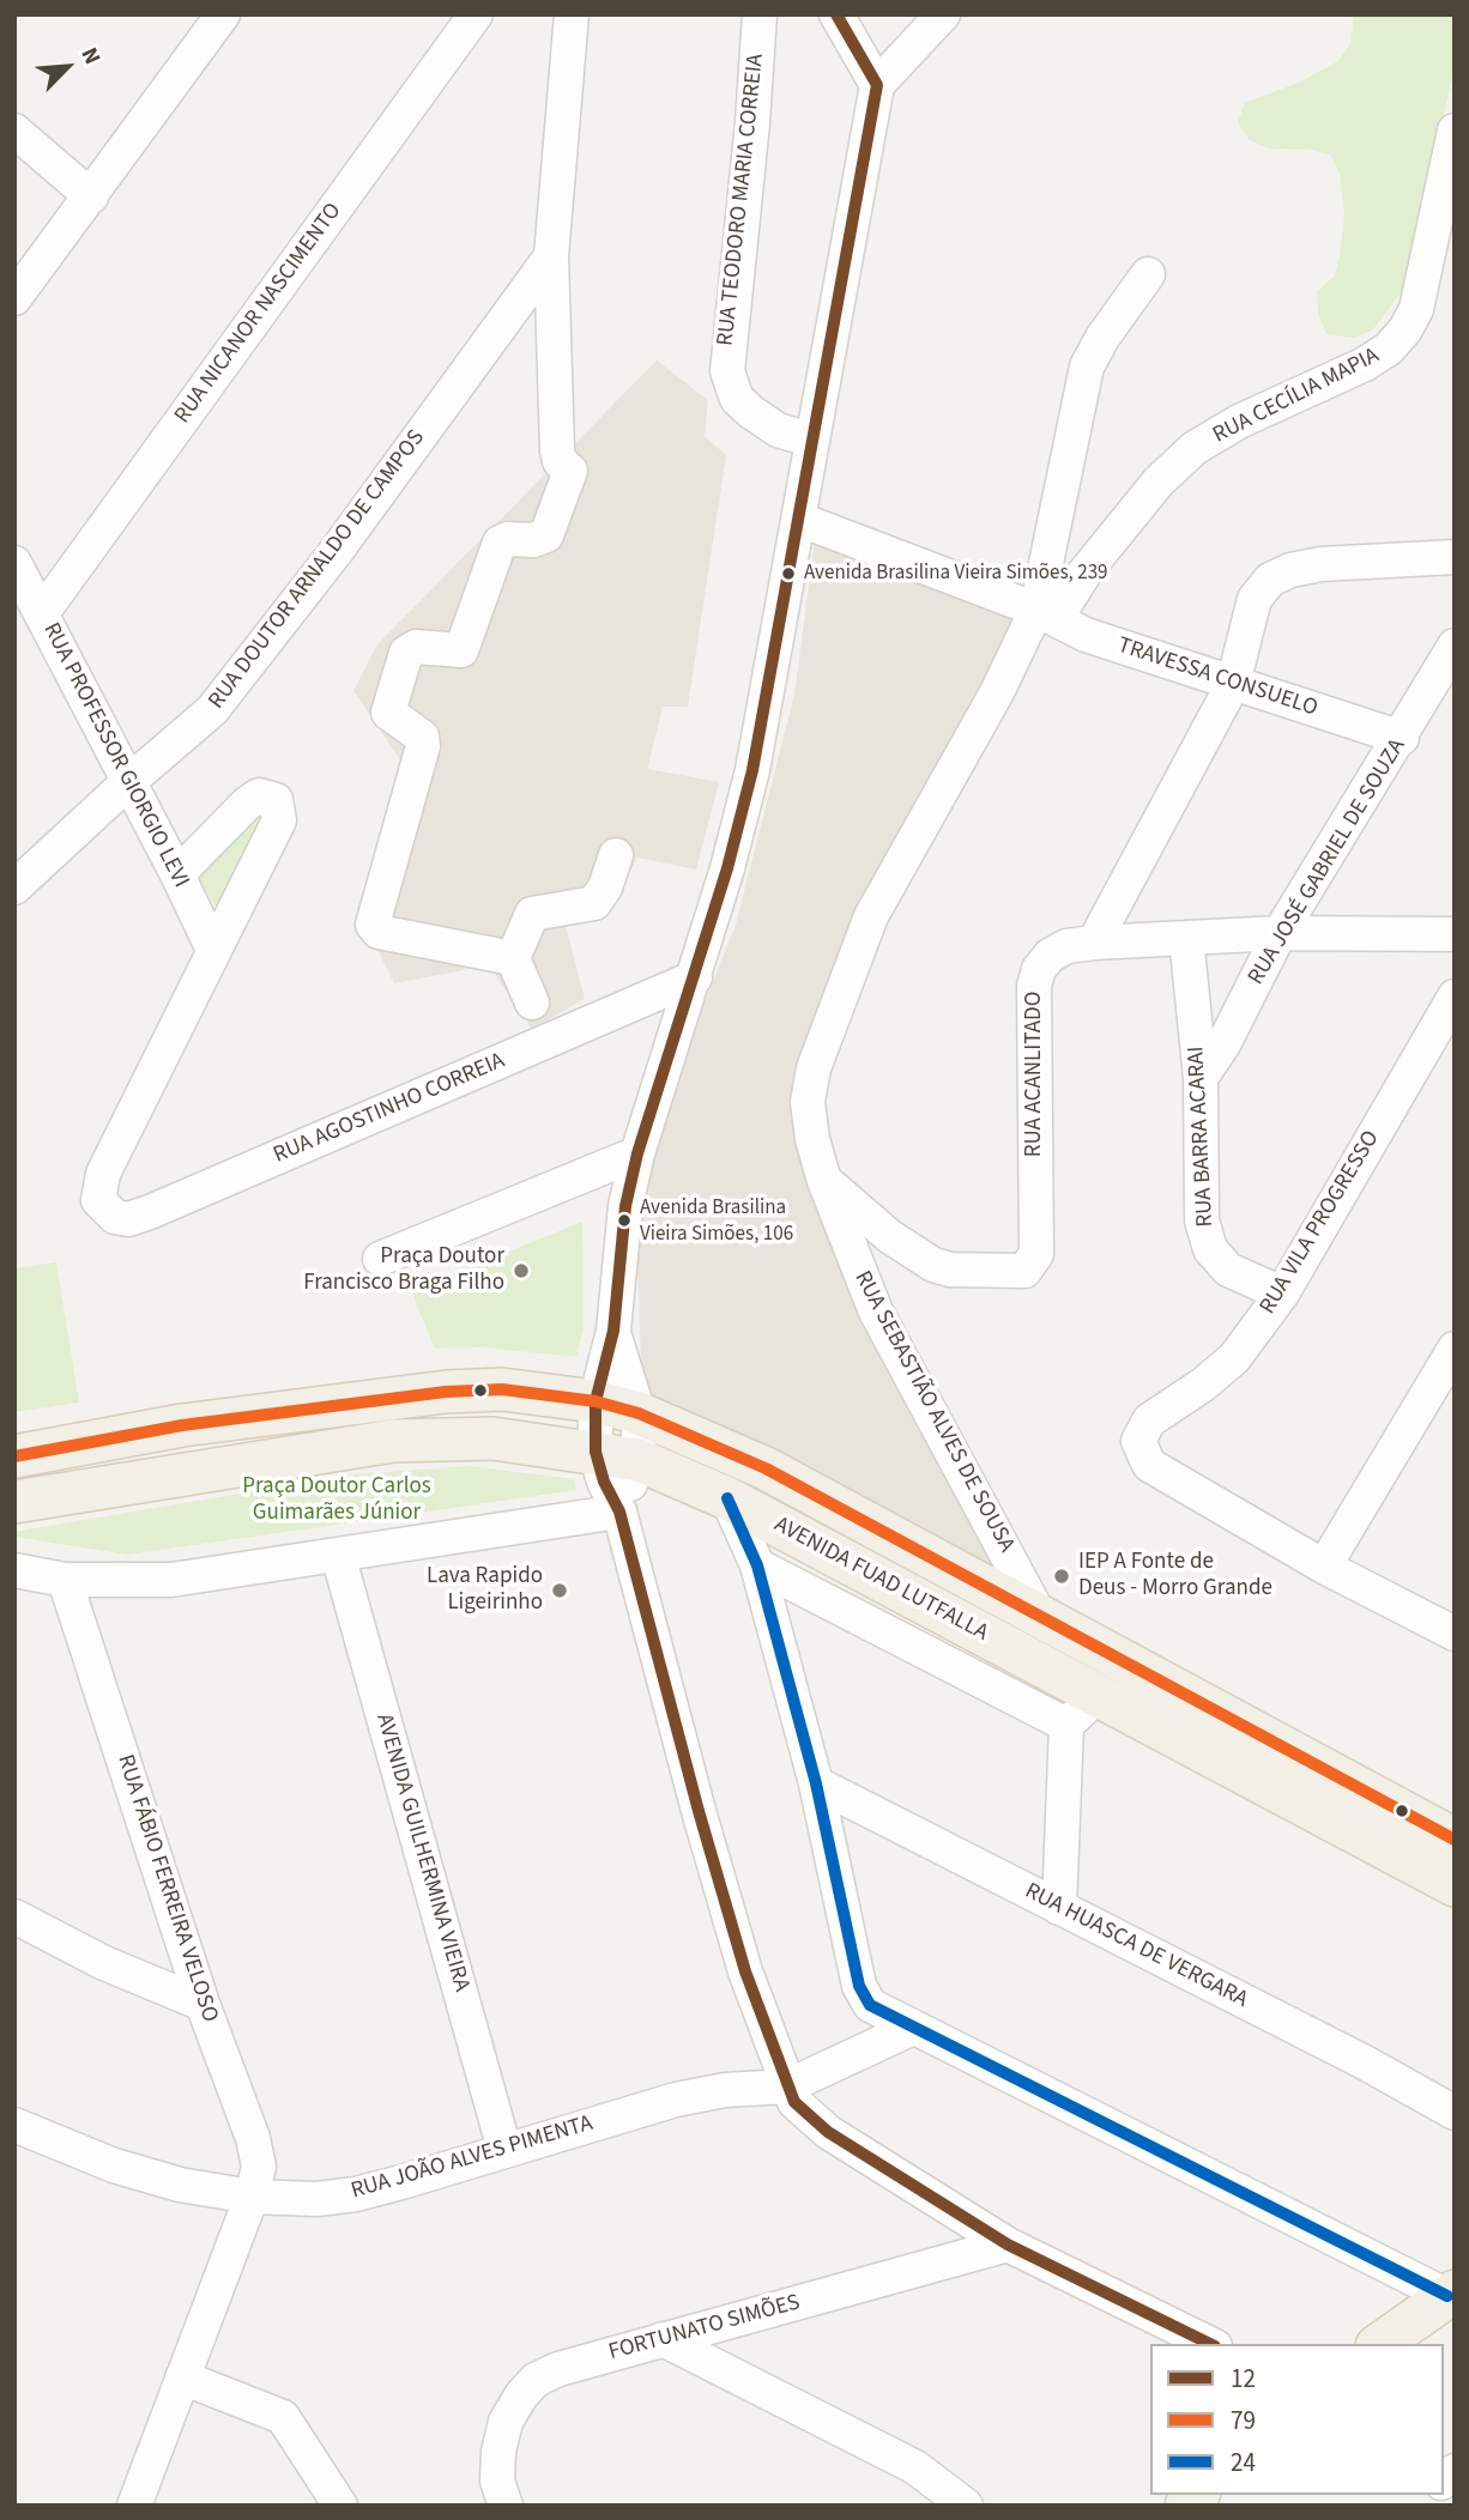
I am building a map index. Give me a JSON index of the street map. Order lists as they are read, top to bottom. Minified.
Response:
{"streets":{"main road":["AVENIDA FUAD LUTFALLA"],"street":["RUA TEODORO MARIA CORREIA","RUA NICANOR NASCIMENTO","RUA CECÍLIA MAPIA","RUA DOUTOR ARNALDO DE CAMPOS","TRAVESSA CONSUELO","RUA PROFESSOR GIORGIO LEVI","RUA JOSÉ GABRIEL DE SOUZA","RUA ACANLITADO","RUA AGOSTINHO CORREIA","RUA BARRA ACARAI","RUA VILA PROGRESSO","RUA SEBASTIÃO ALVES DE SOUSA","AVENIDA GUILHERMINA VIEIRA","RUA FÁBIO FERREIRA VELOSO","RUA HUASCA DE VERGARA","RUA JOÃO ALVES PIMENTA","FORTUNATO SIMÕES"]},"crossings":[["RUA NICANOR NASCIMENTO","RUA PROFESSOR GIORGIO LEVI"],["RUA CECÍLIA MAPIA","TRAVESSA CONSUELO"],["RUA CECÍLIA MAPIA","RUA SEBASTIÃO ALVES DE SOUSA"],["RUA DOUTOR ARNALDO DE CAMPOS","RUA PROFESSOR GIORGIO LEVI"],["TRAVESSA CONSUELO","RUA JOSÉ GABRIEL DE SOUZA"],["TRAVESSA CONSUELO","RUA SEBASTIÃO ALVES DE SOUSA"],["RUA PROFESSOR GIORGIO LEVI","RUA AGOSTINHO CORREIA"],["RUA JOSÉ GABRIEL DE SOUZA","RUA ACANLITADO"],["RUA JOSÉ GABRIEL DE SOUZA","RUA BARRA ACARAI"],["RUA ACANLITADO","RUA BARRA ACARAI"],["RUA ACANLITADO","RUA SEBASTIÃO ALVES DE SOUSA"],["RUA BARRA ACARAI","RUA VILA PROGRESSO"],["RUA SEBASTIÃO ALVES DE SOUSA","AVENIDA FUAD LUTFALLA"],["AVENIDA GUILHERMINA VIEIRA","RUA JOÃO ALVES PIMENTA"],["RUA FÁBIO FERREIRA VELOSO","RUA JOÃO ALVES PIMENTA"]],"parks":["Praça Doutor Carlos Guimarães Júnior"],"places":["Avenida Brasilina Vieira Simões, 239","Avenida Brasilina Vieira Simões, 106","Praça Doutor Francisco Braga Filho","IEP A Fonte de Deus - Morro Grande","Lava Rapido Ligeirinho"],"lines":["transit line 12","transit line 79","transit line 24"],"legend":["12","79","24"],"north":"top right"}
